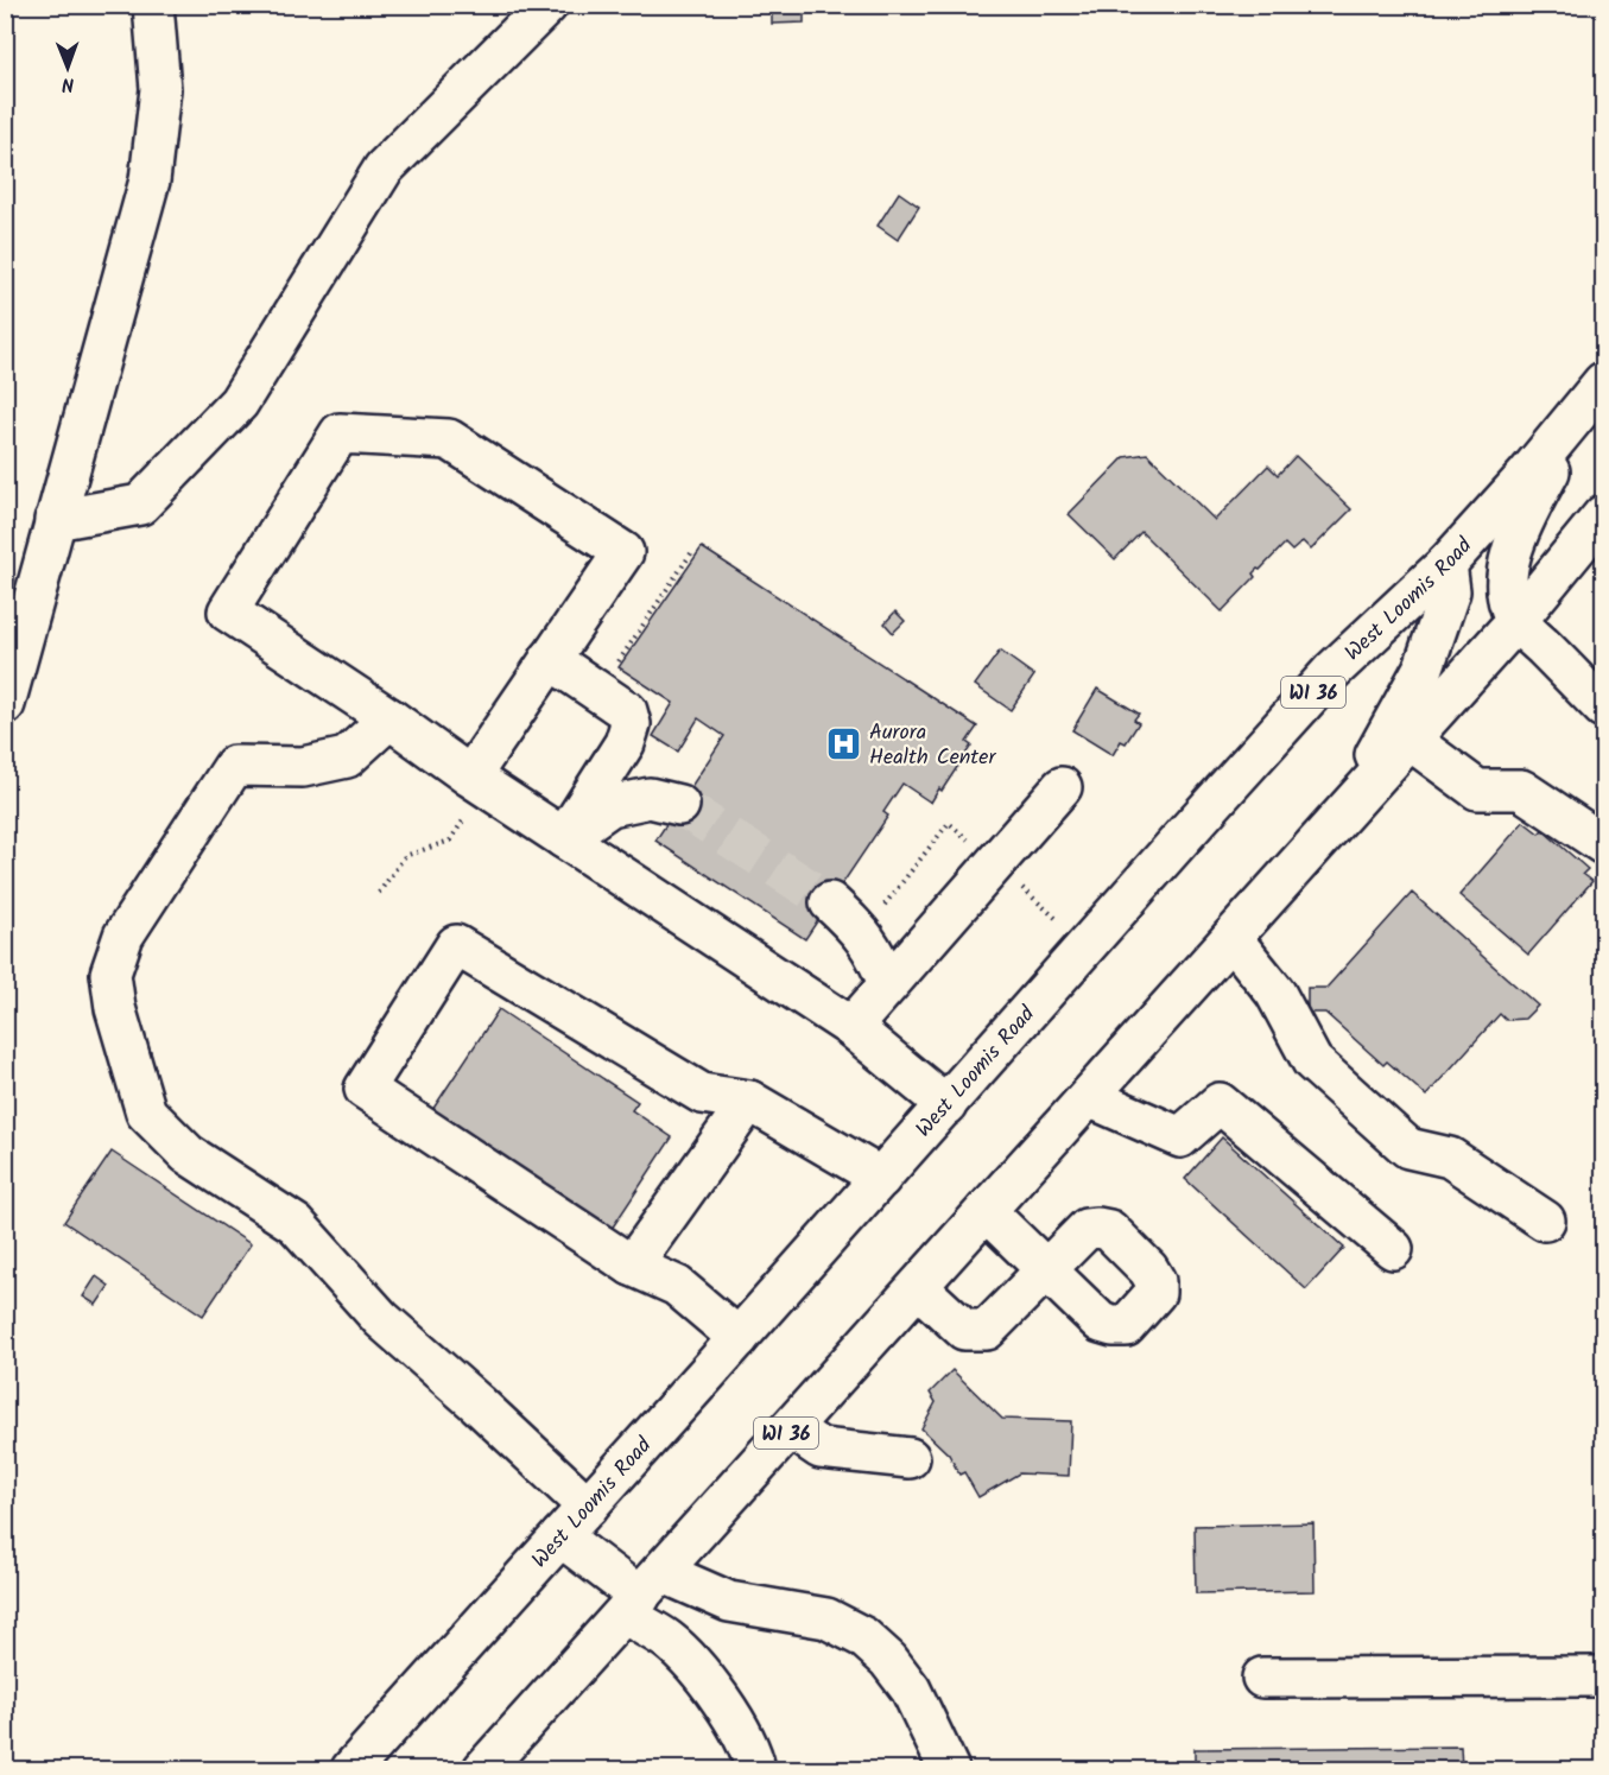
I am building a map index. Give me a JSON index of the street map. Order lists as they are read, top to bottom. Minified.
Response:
{"streets":{"main road":["West Loomis Road","WI 36"]},"places":{"hospital":["Aurora Health Center"]},"north":"bottom"}
